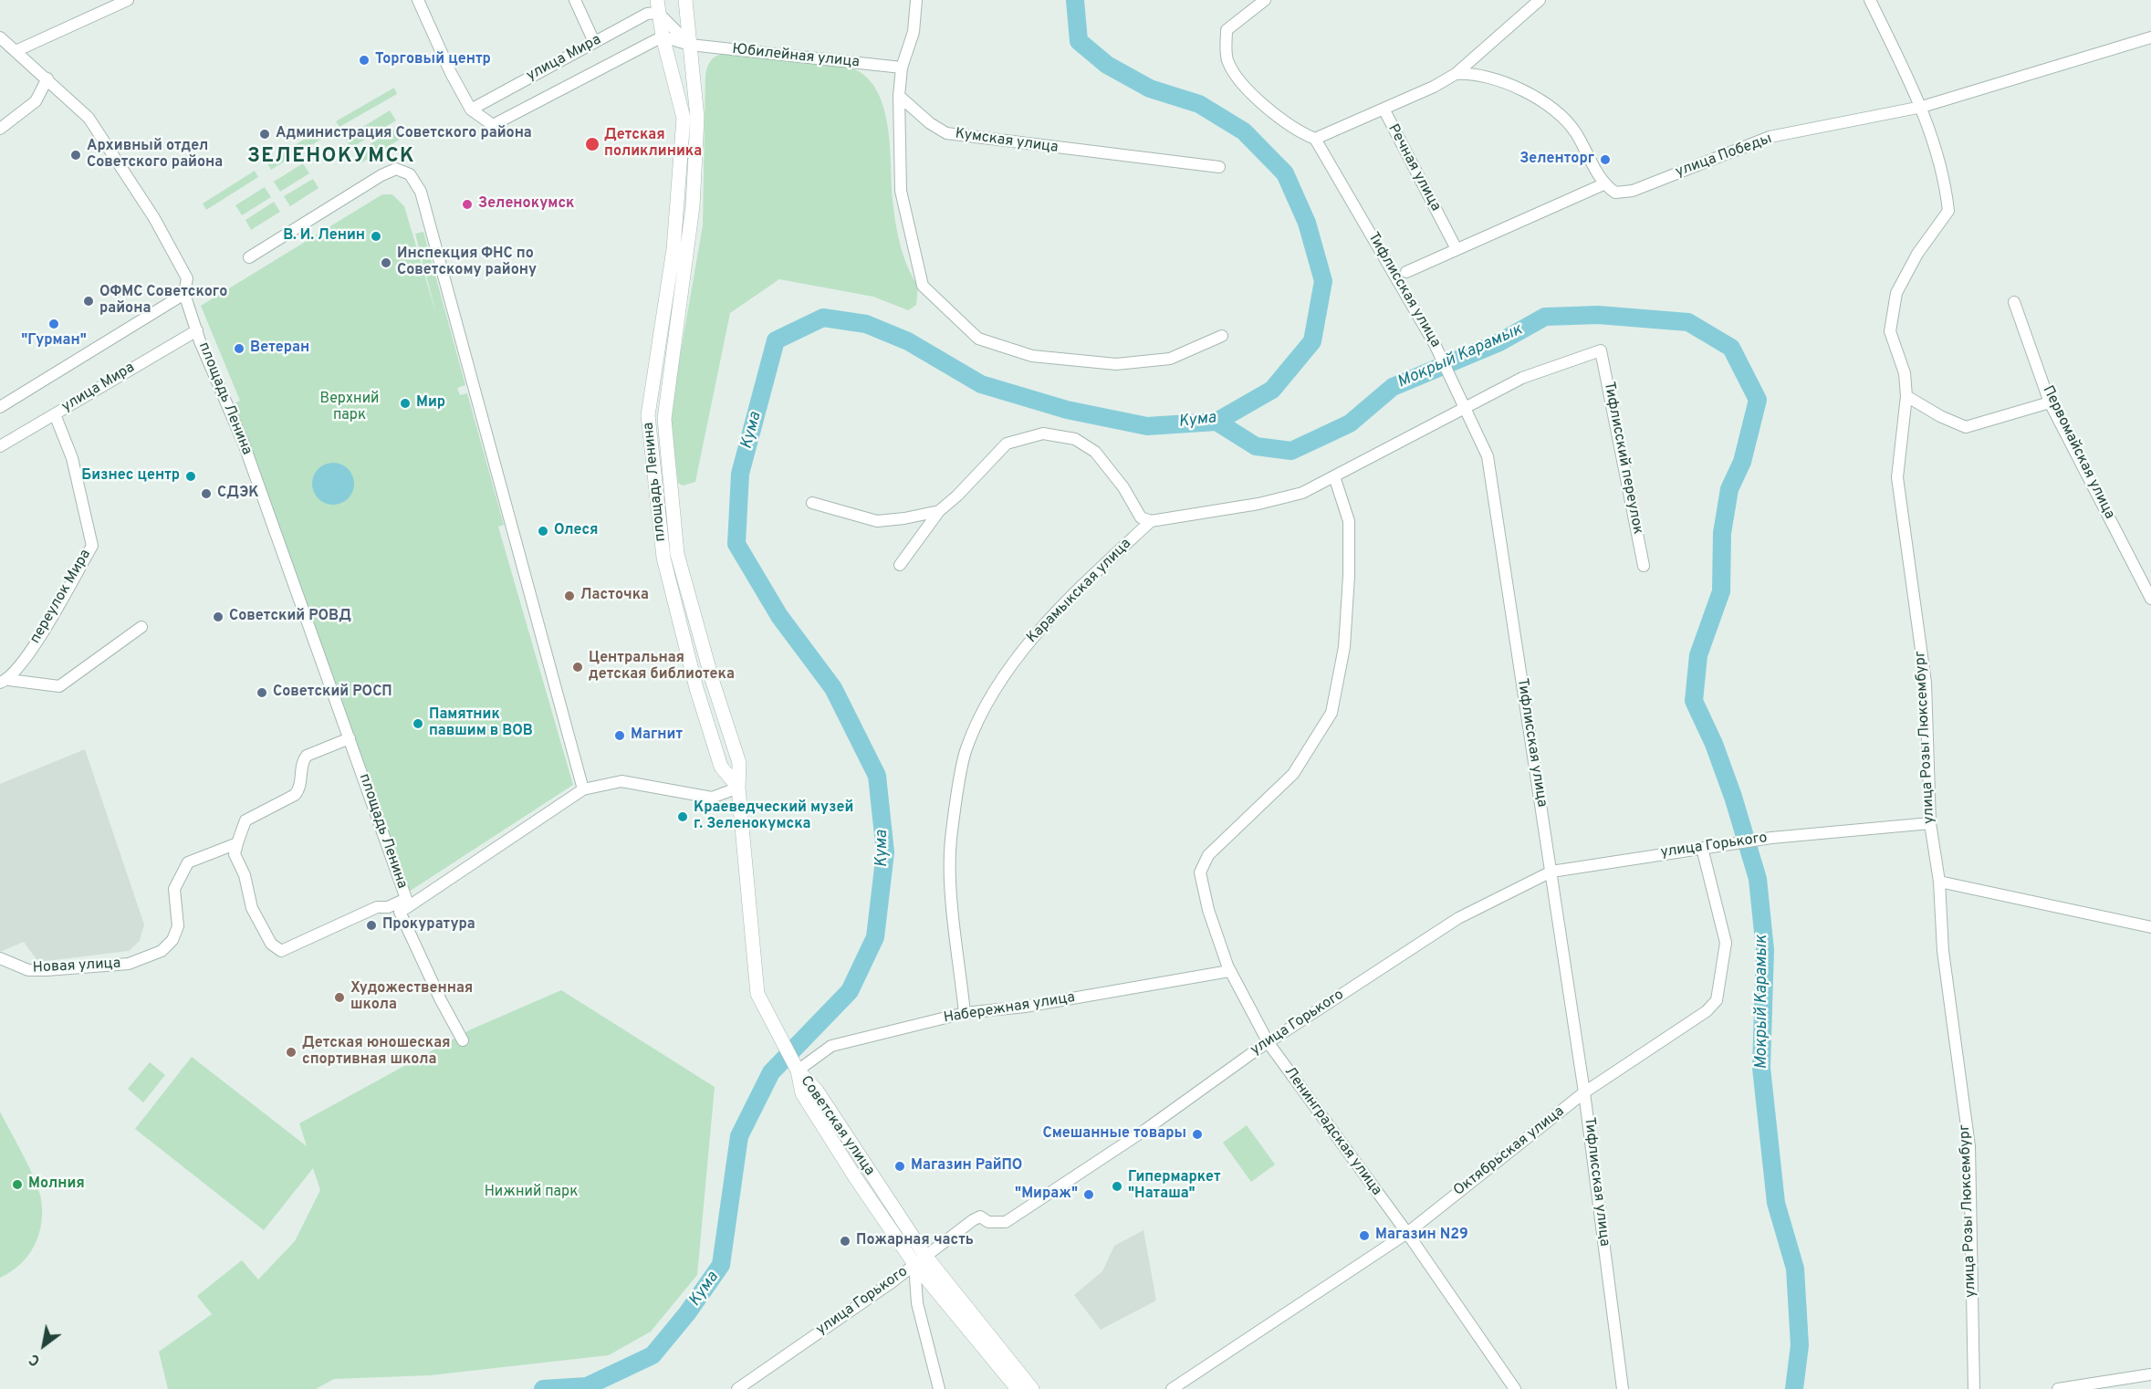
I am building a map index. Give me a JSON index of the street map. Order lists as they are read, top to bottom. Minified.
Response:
{"streets":{"street":["Юбилейная улица","улица Мира","Кумская улица","улица Победы","Речная улица","Тифлисская улица","площадь Ленина","Первомайская улица","Тифлисский переулок","Карамыкская улица","переулок Мира","улица Розы Люксембург","улица Горького","Новая улица","Набережная улица","Советская улица","Ленинградская улица","Октябрьская улица"]},"crossings":[["Юбилейная улица","улица Мира"],["Юбилейная улица","площадь Ленина"],["улица Мира","площадь Ленина"],["улица Мира","переулок Мира"],["улица Победы","улица Розы Люксембург"],["Речная улица","Тифлисская улица"],["Тифлисская улица","Тифлисский переулок"],["Тифлисская улица","улица Горького"],["Тифлисская улица","Октябрьская улица"],["площадь Ленина","Набережная улица"],["площадь Ленина","Советская улица"],["Карамыкская улица","Набережная улица"],["улица Розы Люксембург","улица Горького"],["улица Горького","Советская улица"],["улица Горького","Ленинградская улица"],["улица Горького","Октябрьская улица"],["Набережная улица","Советская улица"],["Набережная улица","Ленинградская улица"],["Ленинградская улица","Октябрьская улица"]],"districts":["ЗЕЛЕНОКУМСК"],"water":["Мокрый Карамык","Кума"],"parks":["Верхний парк","Нижний парк"],"places":["Торговый центр","Администрация Советского района","Детская поликлиника","Архивный отдел Советского района","Зеленторг","Зеленокумск","В. И. Ленин","Инспекция ФНС по Советскому району","OФМС Советского района","\"Гурман\"","Ветеран","Мир","Бизнес центр","СДЭК","Олеся","Ласточка","Советский РОВД","Центральная детская библиотека","Советский РОСП","Памятник павшим в ВОВ","Магнит","Краеведческий музей г. Зеленокумска","Прокуратура","Художественная школа","Детская юношеская спортивная школа","Смешанные товары","Магазин РайПО","Молния","Гипермаркет \"Наташа\"","\"Мираж\"","Магазин N29","Пожарная часть"],"north":"bottom left"}
